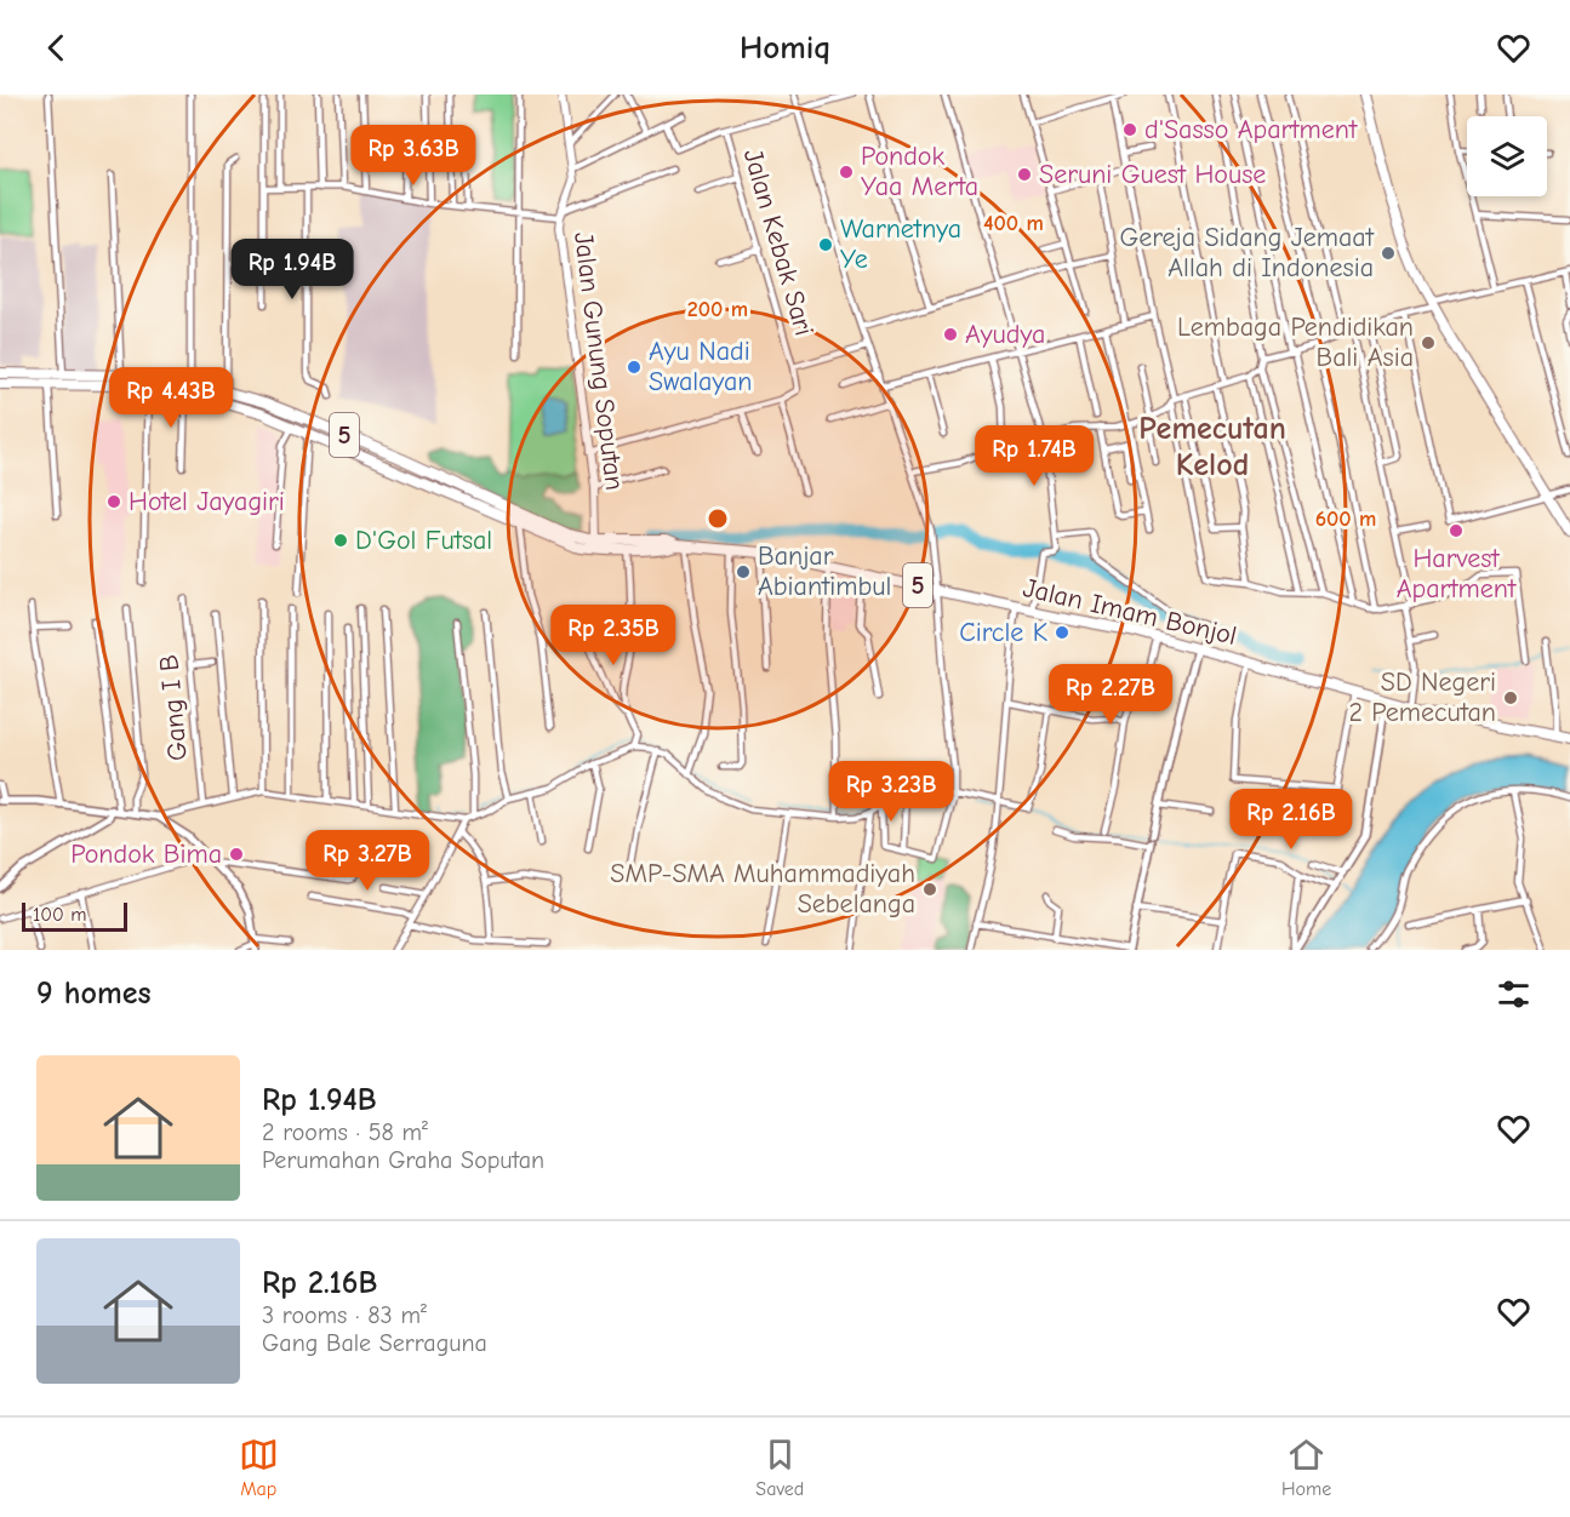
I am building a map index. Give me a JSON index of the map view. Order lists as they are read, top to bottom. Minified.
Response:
{"streets":{"highway":["5","Jalan Imam Bonjol"],"main road":["Jalan Gunung Soputan"],"street":["Jalan Kebak Sari","Gang I B"]},"crossings":[["Jalan Gunung Soputan","Jalan Imam Bonjol"]],"districts":["Pemecutan Kelod"],"places":["d'Sasso Apartment","Pondok Yaa Merta","Seruni Guest House","Warnetnya Ye","Gereja Sidang Jemaat Allah di Indonesia","Ayudya","Lembaga Pendidikan Bali Asia","Ayu Nadi Swalayan","Hotel Jayagiri","Harvest Apartment","D'Gol Futsal","Banjar Abiantimbul","Circle K","SD Negeri 2 Pemecutan","Pondok Bima","SMP-SMA Muhammadiyah Sebelanga"],"scale_bar":"100 m","page":{"header":"Homiq","price":["Rp 3.63B","Rp 1.94B","Rp 4.43B","Rp 1.74B","Rp 2.35B","Rp 2.27B","Rp 3.23B","Rp 2.16B","Rp 3.27B"],"scale":"100 m","heading":"9 homes","list":[{"name":"Rp 1.94B","note":"2 rooms · 58 m² · Perumahan Graha Soputan"},{"name":"Rp 2.16B","note":"3 rooms · 83 m² · Gang Bale Serraguna"}],"tabs":["Map","Saved","Home"]},"rings":["400 m","200 m","600 m"]}
